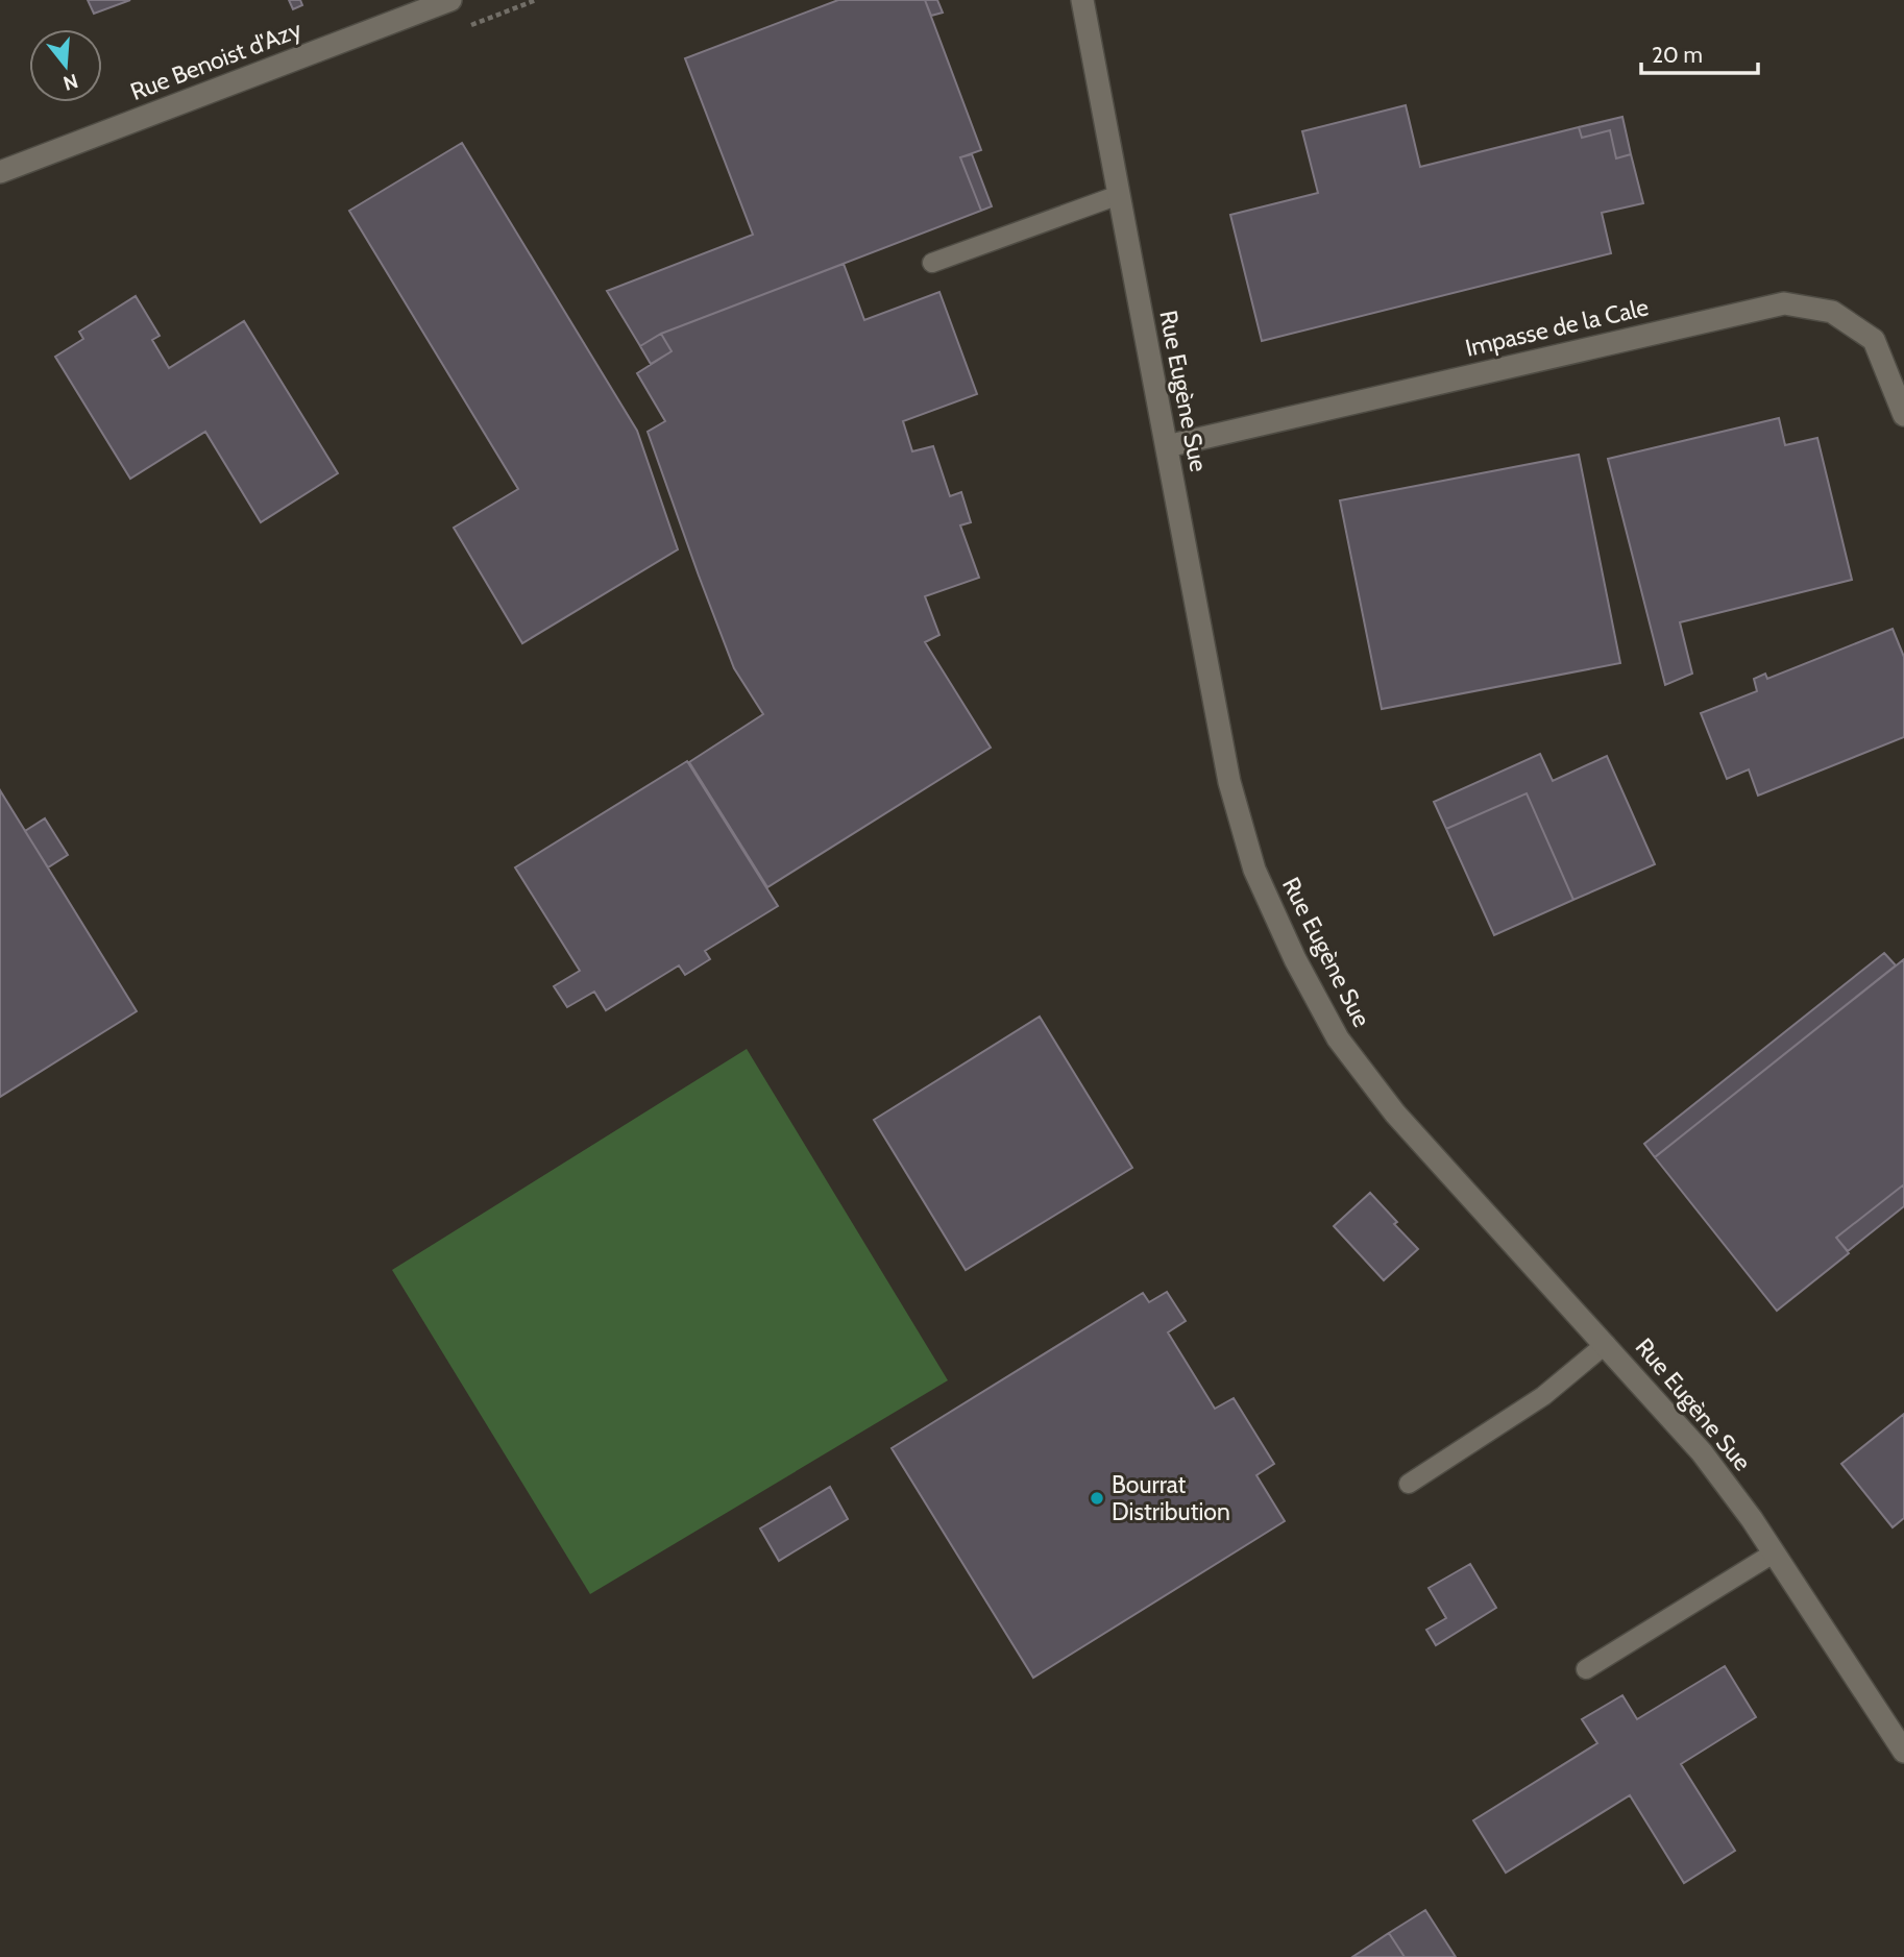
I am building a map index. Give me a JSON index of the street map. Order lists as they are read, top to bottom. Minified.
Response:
{"streets":{"street":["Rue Benoist d'Azy","Impasse de la Cale","Rue Eugène Sue"]},"crossings":[["Impasse de la Cale","Rue Eugène Sue"]],"places":["Bourrat Distribution"],"scale_bar":"20 m","north":"bottom"}
